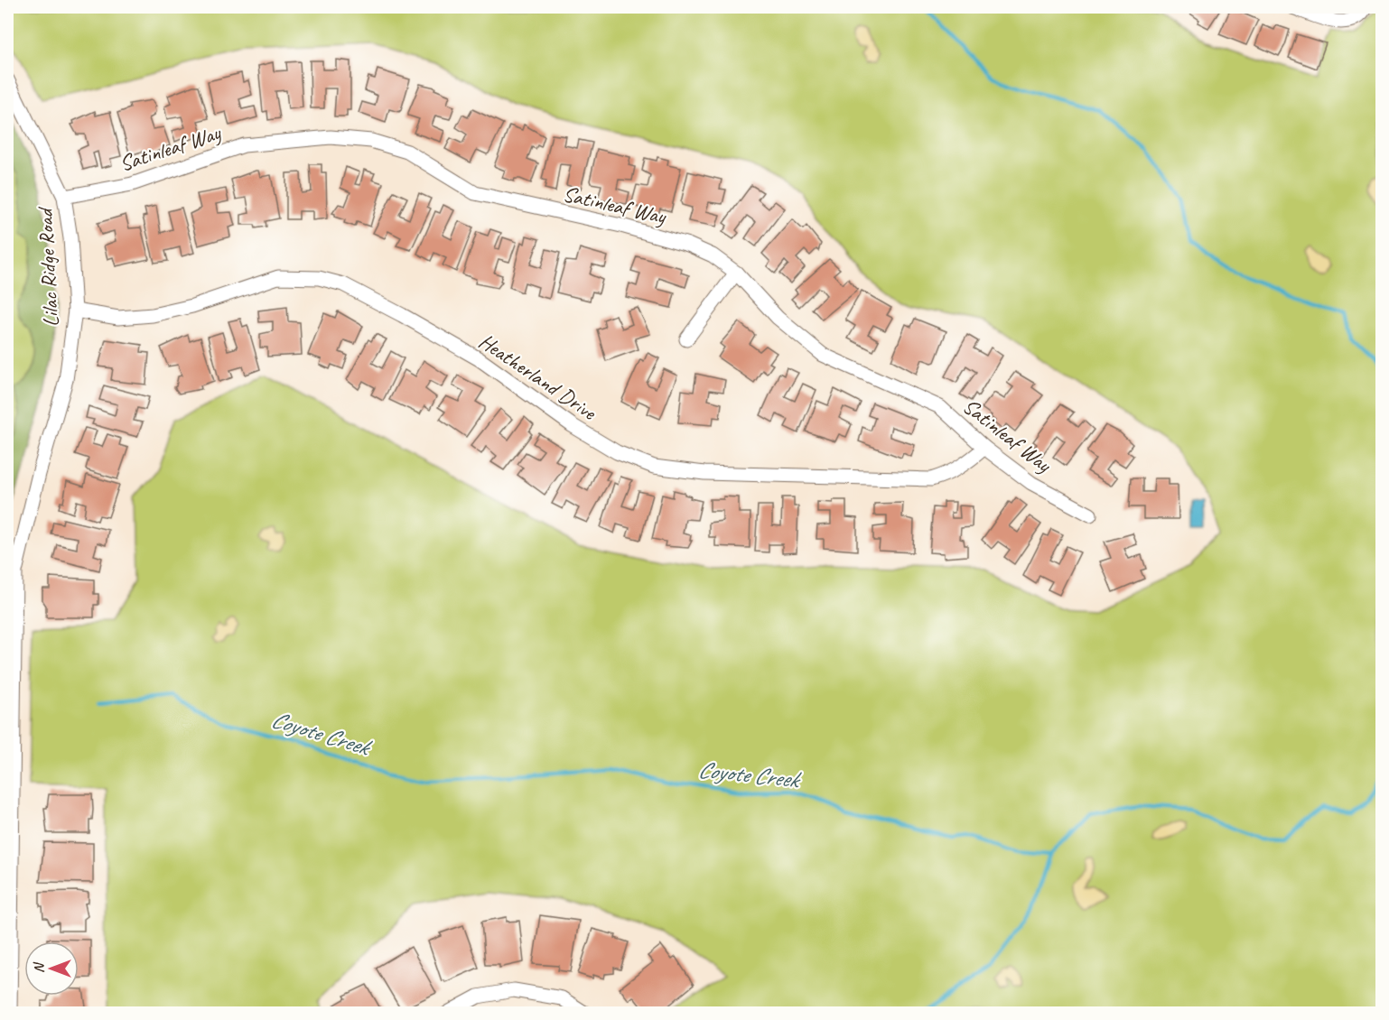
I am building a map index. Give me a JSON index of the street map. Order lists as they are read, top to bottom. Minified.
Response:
{"streets":{"street":["Satinleaf Way","Lilac Ridge Road","Heatherland Drive"]},"crossings":[["Satinleaf Way","Lilac Ridge Road"],["Satinleaf Way","Heatherland Drive"],["Lilac Ridge Road","Heatherland Drive"]],"water":["Coyote Creek"],"north":"left"}
